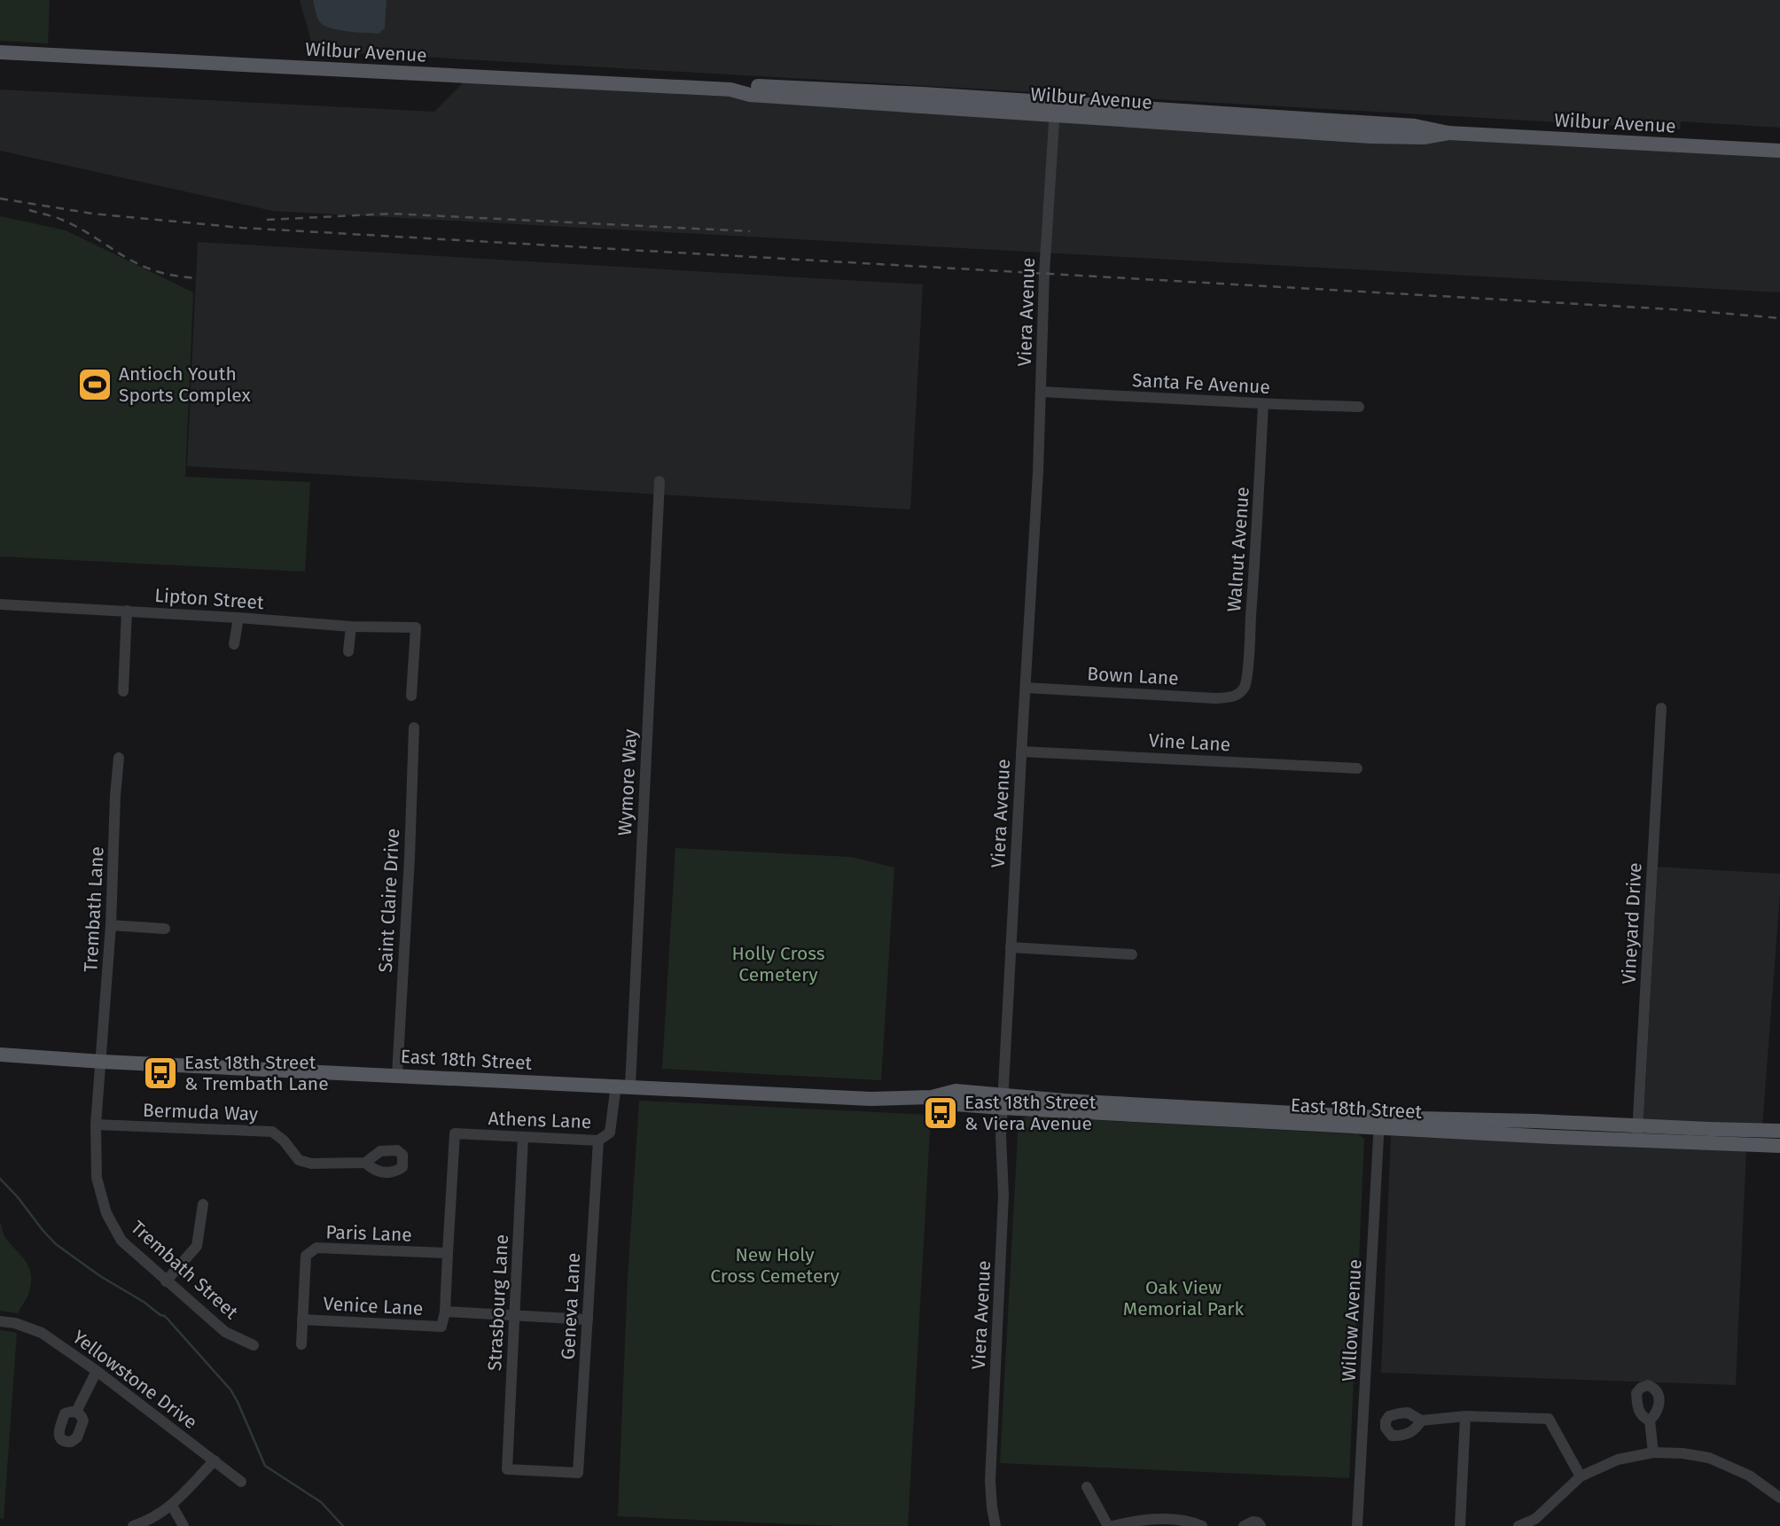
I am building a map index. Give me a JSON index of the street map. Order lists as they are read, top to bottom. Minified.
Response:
{"streets":{"main road":["Wilbur Avenue","East 18th Street"],"street":["Viera Avenue","Santa Fe Avenue","Walnut Avenue","Lipton Street","Bown Lane","Vine Lane","Wymore Way","Saint Claire Drive","Trembath Lane","Vineyard Drive","Bermuda Way","Athens Lane","Paris Lane","Trembath Street","Strasbourg Lane","Venice Lane","Geneva Lane","Willow Avenue","Yellowstone Drive"]},"crossings":[["Wilbur Avenue","Viera Avenue"],["Viera Avenue","Santa Fe Avenue"],["Viera Avenue","Bown Lane"],["Viera Avenue","Vine Lane"],["Viera Avenue","East 18th Street"],["Santa Fe Avenue","Walnut Avenue"],["Walnut Avenue","Bown Lane"],["Wymore Way","East 18th Street"],["Wymore Way","Athens Lane"],["Saint Claire Drive","East 18th Street"],["Trembath Lane","East 18th Street"],["Trembath Lane","Trembath Street"],["Vineyard Drive","East 18th Street"],["East 18th Street","Athens Lane"],["East 18th Street","Trembath Street"],["East 18th Street","Willow Avenue"],["Bermuda Way","Trembath Street"],["Athens Lane","Paris Lane"],["Athens Lane","Strasbourg Lane"],["Athens Lane","Geneva Lane"],["Paris Lane","Venice Lane"],["Strasbourg Lane","Venice Lane"],["Strasbourg Lane","Geneva Lane"],["Venice Lane","Geneva Lane"]],"parks":["Holly Cross Cemetery","New Holy Cross Cemetery","Oak View Memorial Park"],"places":{"sports":["Antioch Youth Sports Complex"],"bus stop":["East 18th Street & Trembath Lane","East 18th Street & Viera Avenue"]}}
